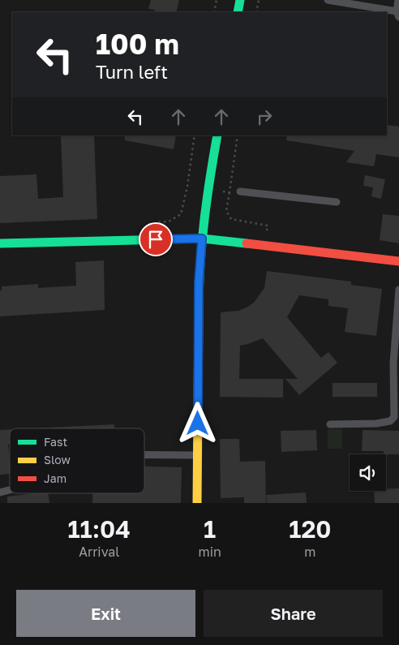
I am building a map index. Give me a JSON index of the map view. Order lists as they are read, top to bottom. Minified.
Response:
{"legend":["Fast","Slow","Jam"],"page":{"turn":["100 m","Turn left"],"eta":["11:04","Arrival","1","min","120","m"],"buttons":["Exit","Share"]}}
